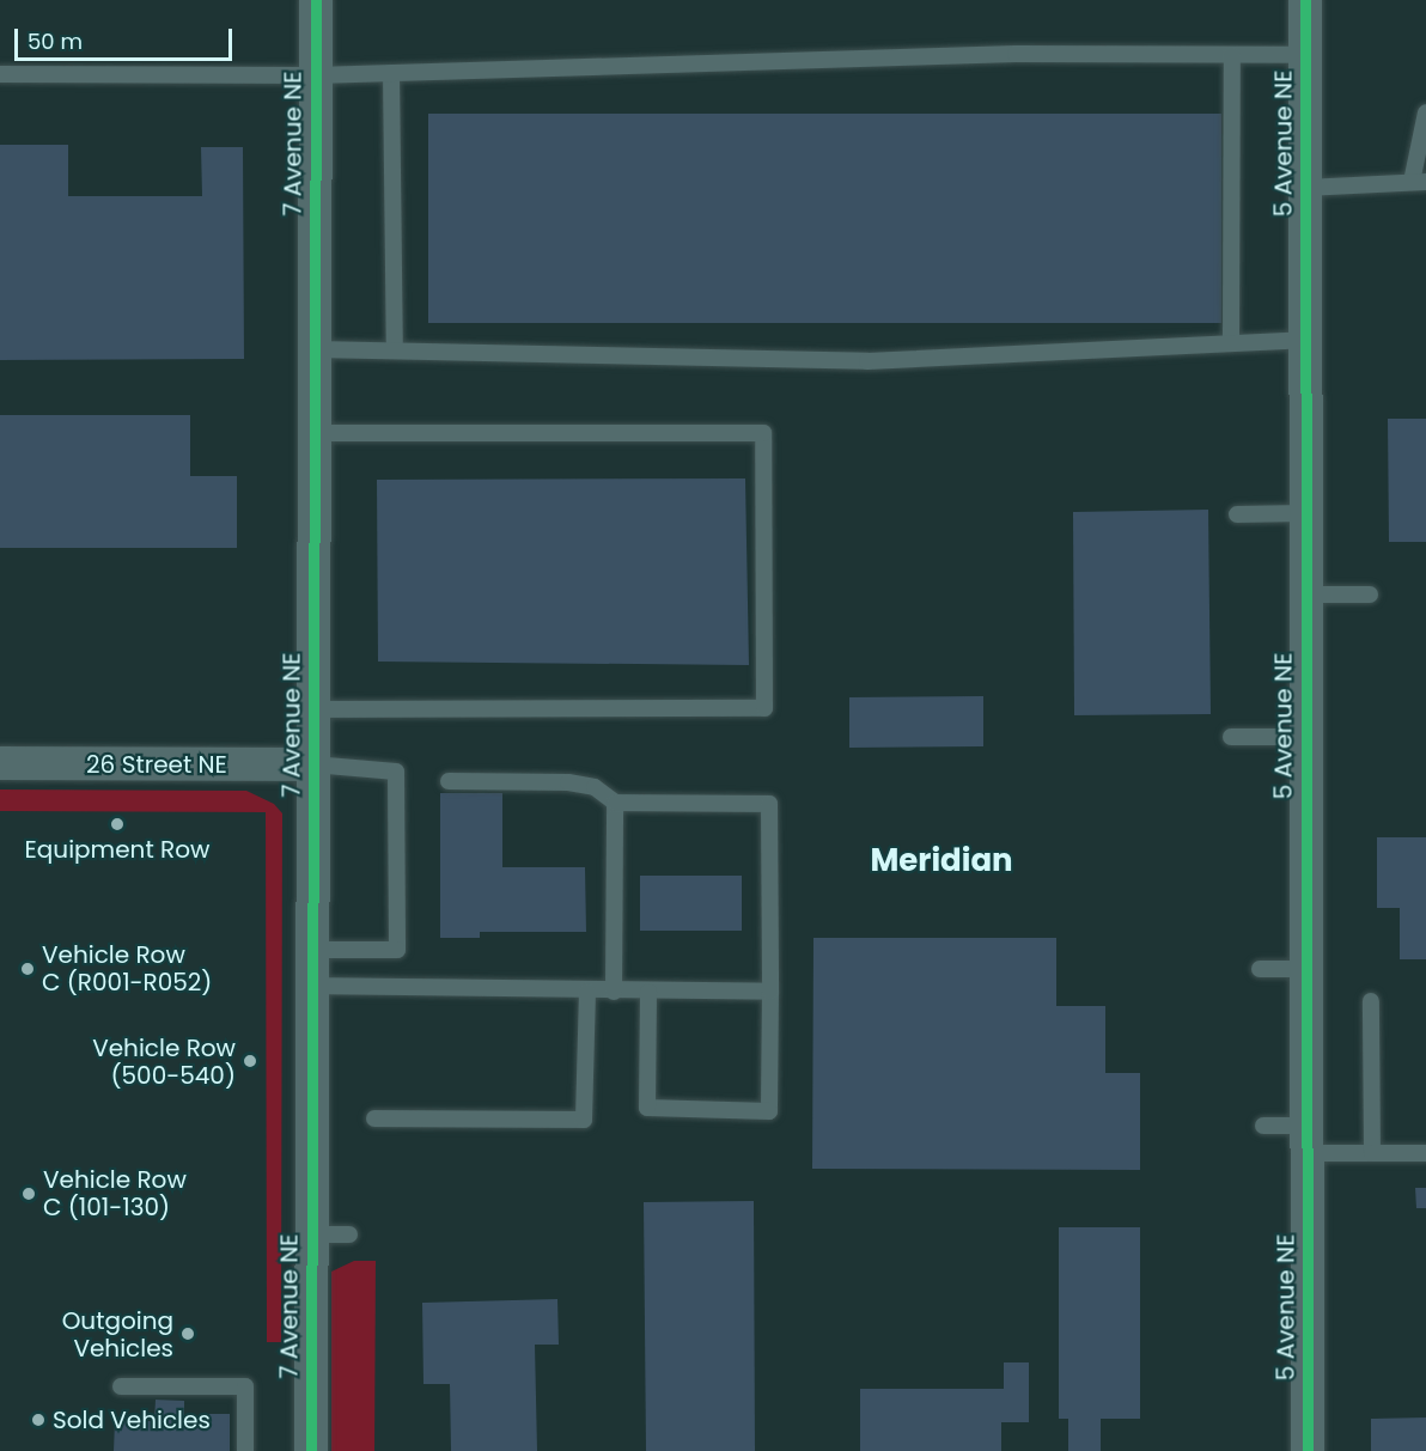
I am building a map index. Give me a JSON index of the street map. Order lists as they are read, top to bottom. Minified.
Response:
{"streets":{"street":["7 Avenue NE","5 Avenue NE","26 Street NE"]},"crossings":[["7 Avenue NE","26 Street NE"]],"districts":["Meridian"],"places":["Equipment Row","Vehicle Row C (R001-R052)","Vehicle Row (500-540)","Vehicle Row C (101-130)","Outgoing Vehicles","Sold Vehicles"],"scale_bar":"50 m"}
